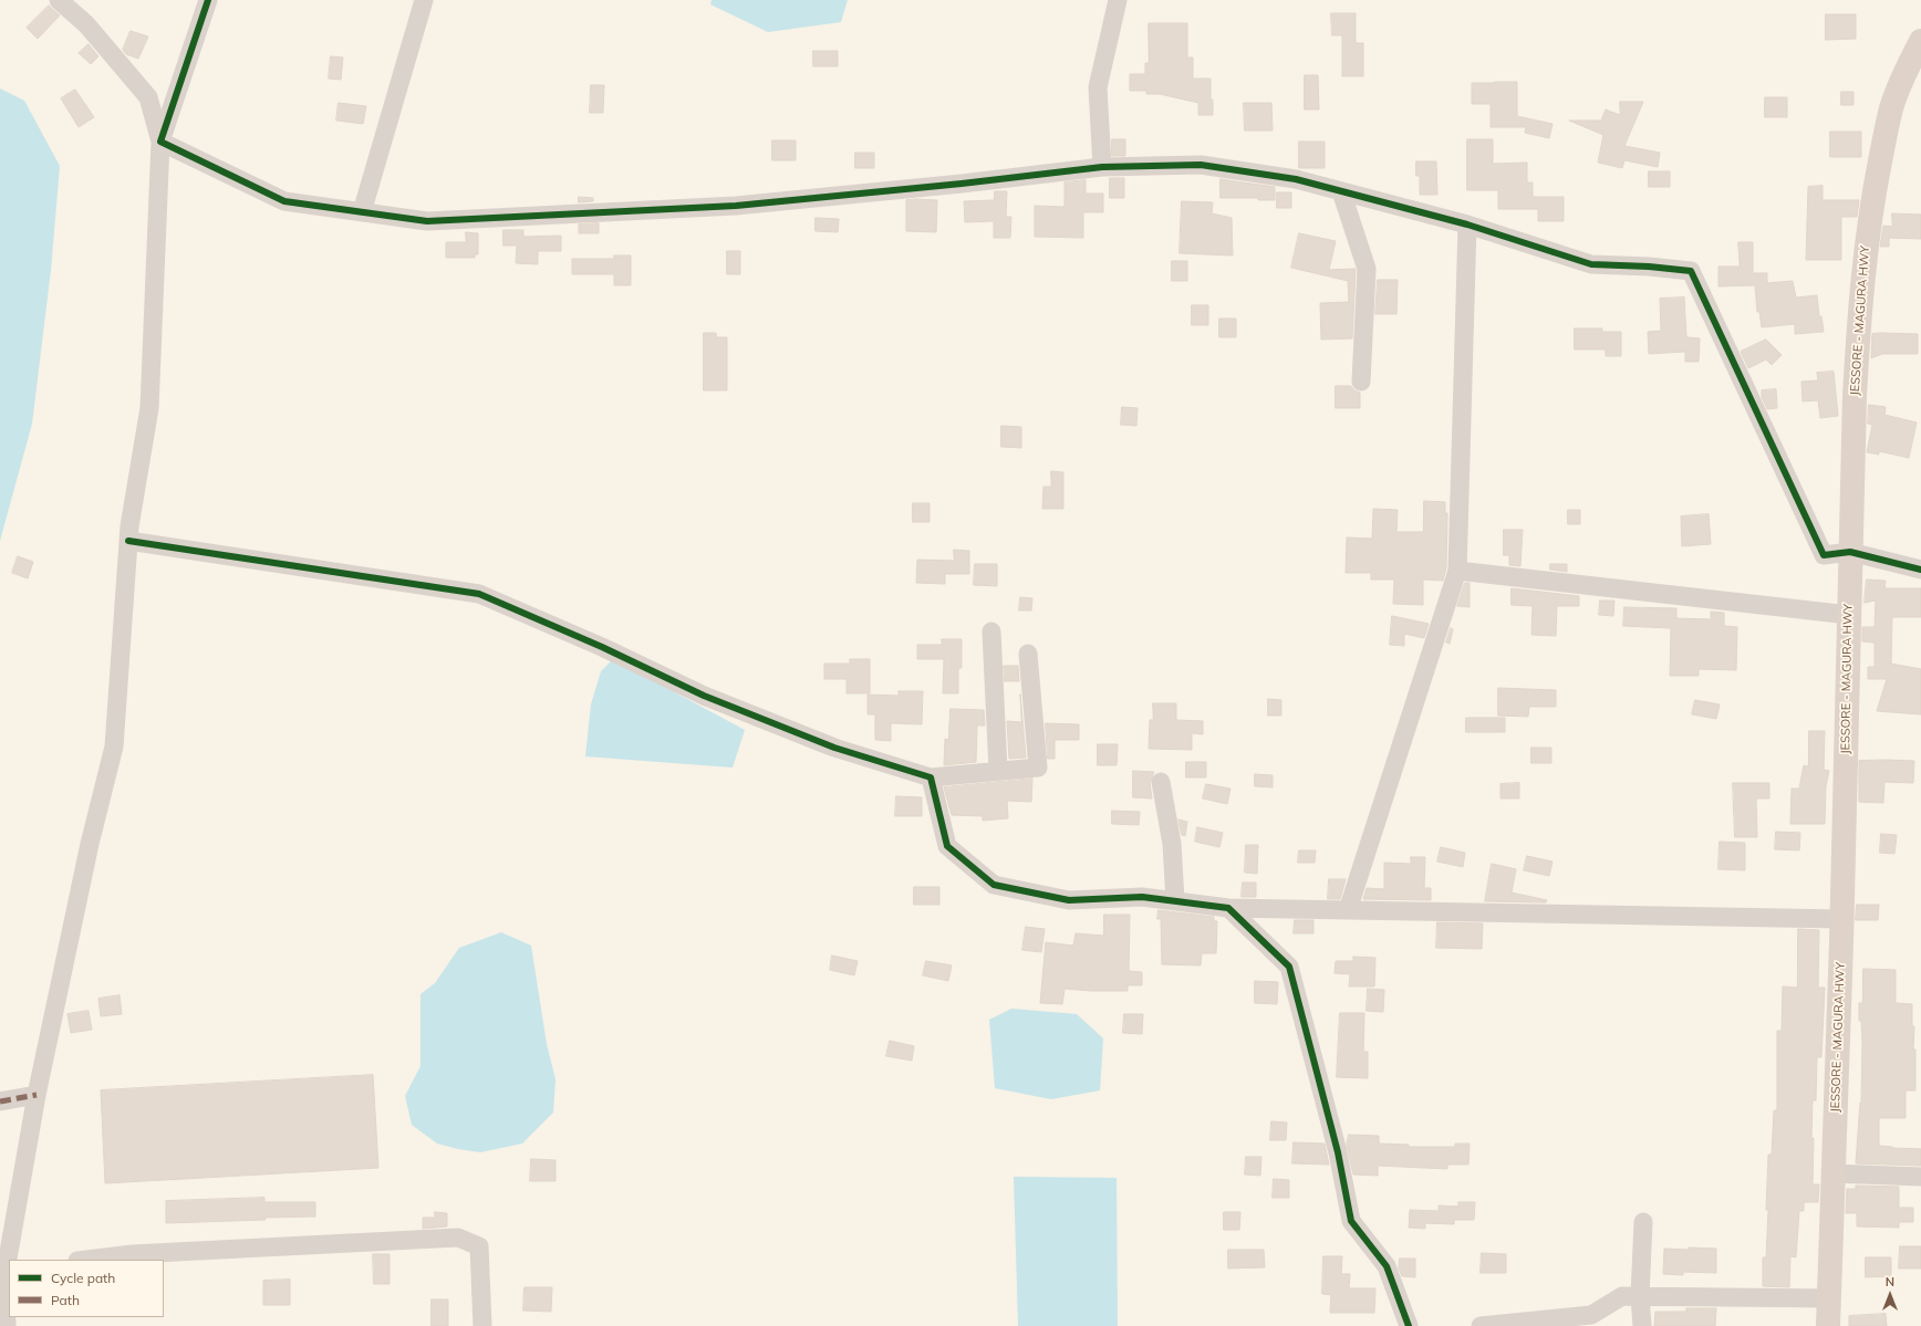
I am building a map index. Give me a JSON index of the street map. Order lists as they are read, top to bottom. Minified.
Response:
{"streets":{"highway":["JESSORE - MAGURA HWY"]},"legend":["Cycle path","Path"],"north":"top"}
